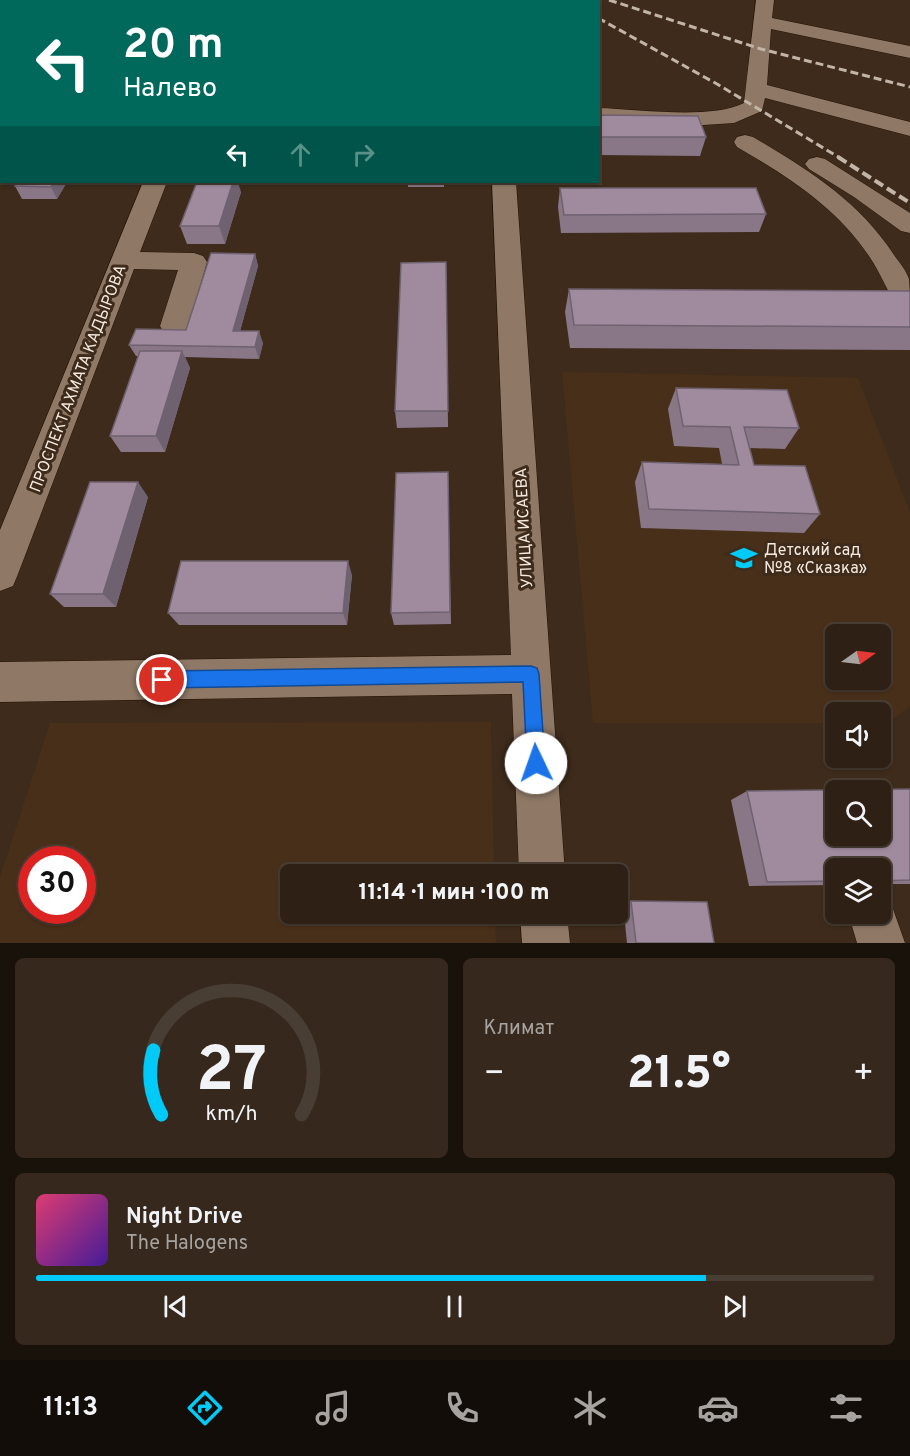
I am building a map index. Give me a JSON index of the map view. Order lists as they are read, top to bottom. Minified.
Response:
{"streets":{"street":["ПРОСПЕКТ АХМАТА КАДЫРОВА","УЛИЦА ИСАЕВА"]},"places":{"school or university":["Детский сад №8 «Сказка»"]},"north":"right","page":{"turn":["20 m","Налево"],"limit":"30","trip":"11:14 · 1 мин · 100 m","tile":"Климат","heat":["−","21.5°","+"],"song":["Night Drive","The Halogens"],"tabs":"11:13","gauge":["27","km/h"]}}
